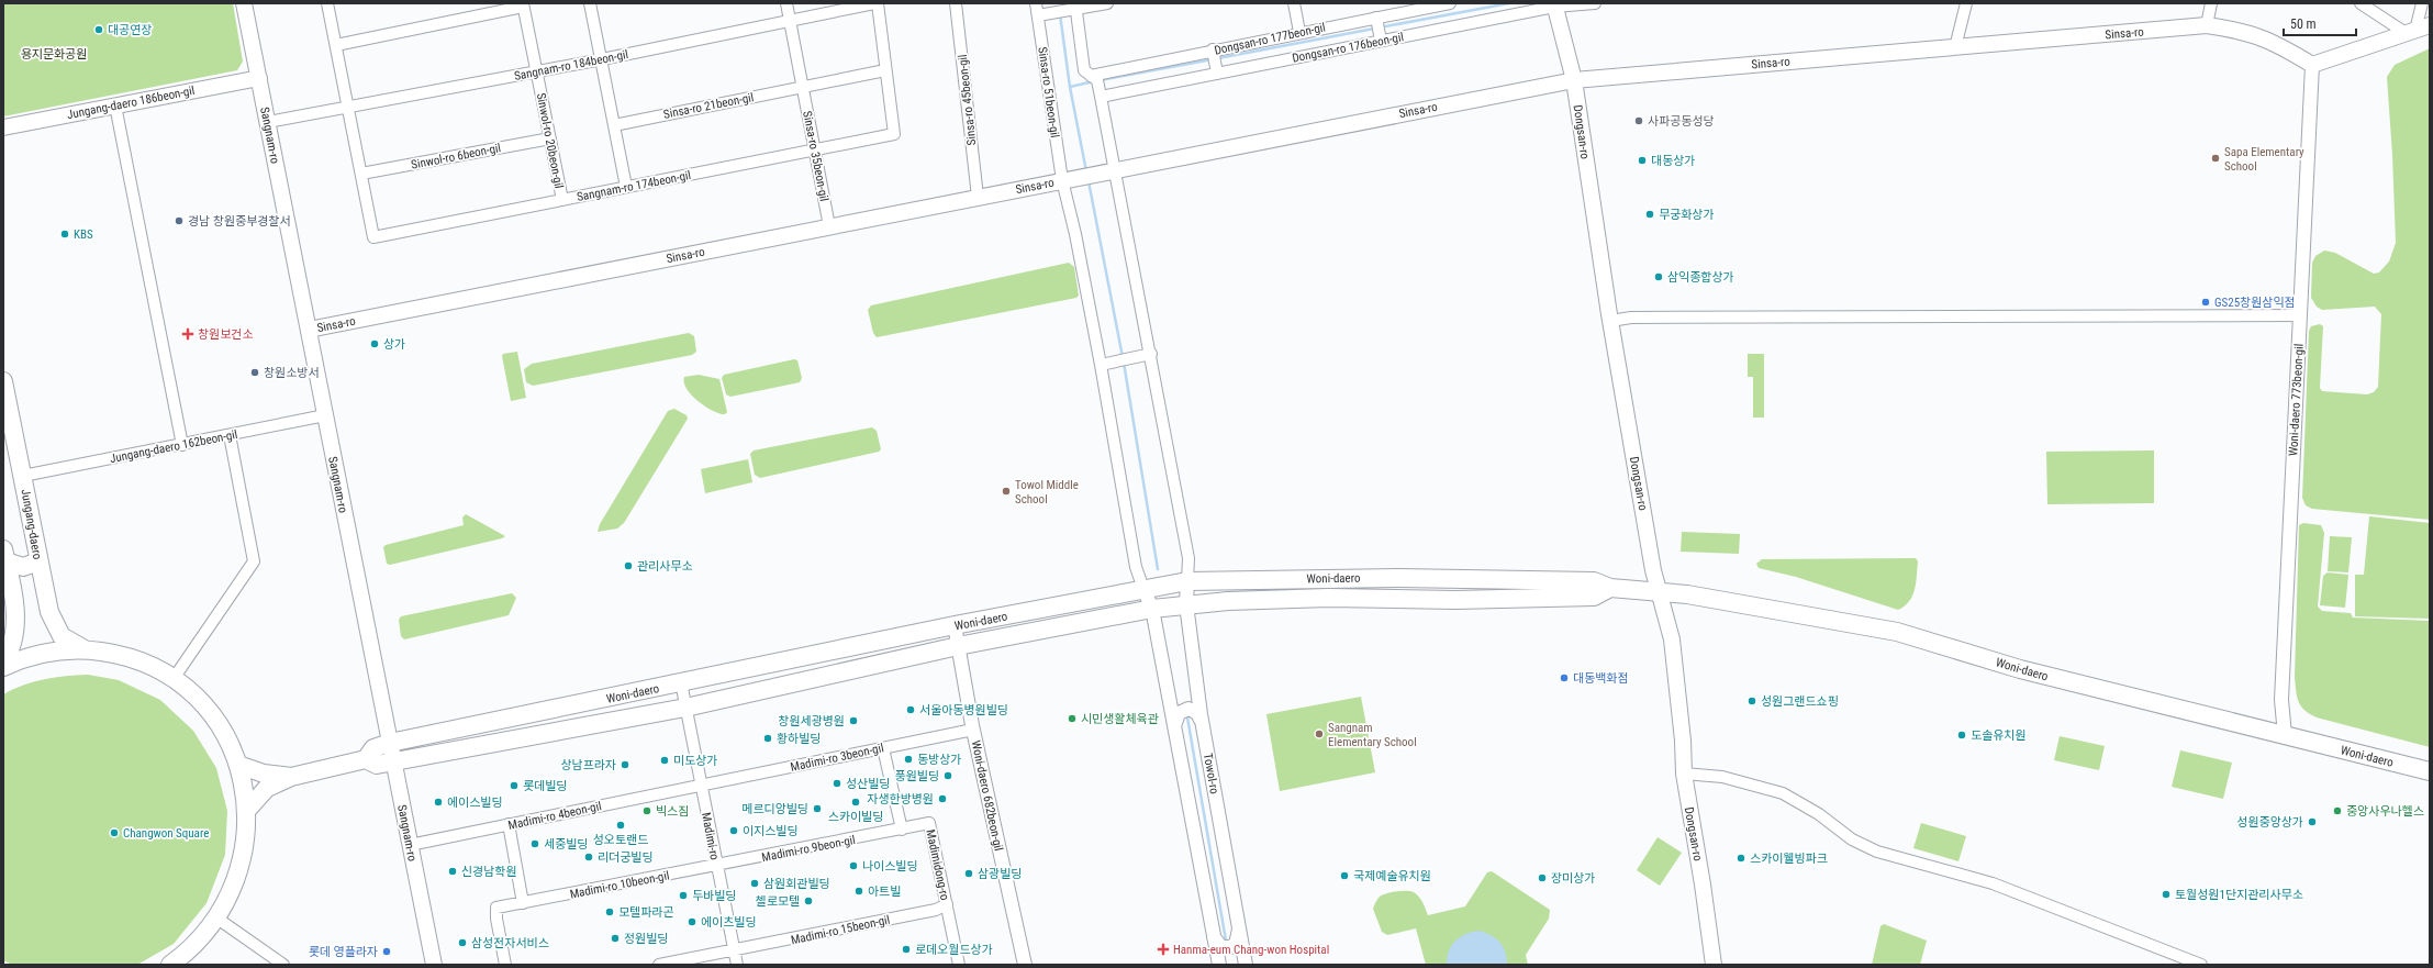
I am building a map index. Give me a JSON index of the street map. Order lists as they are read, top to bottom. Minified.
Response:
{"streets":{"main road":["Sinsa-ro","Jungang-daero 186beon-gil","Dongsan-ro","Sangnam-ro","Jungang-daero","Woni-daero"],"street":["Dongsan-ro 177beon-gil","Dongsan-ro 176beon-gil","Sangnam-ro 184beon-gil","Sinsa-ro 51beon-gil","Sinsa-ro 45beon-gil","Sinsa-ro 21beon-gil","Sinwol-ro 20beon-gil","Sinwol-ro 6beon-gil","Sinsa-ro 35beon-gil","Sangnam-ro 174beon-gil","Woni-daero 773beon-gil","Jungang-daero 162beon-gil","Madimi-ro 3beon-gil","Towol-ro","Woni-daero 682beon-gil","Madimi-ro 4beon-gil","Madimi-ro","Madimi-ro 9beon-gil","Madimidong-ro","Madimi-ro 10beon-gil","Madimi-ro 15beon-gil"]},"crossings":[["Sinsa-ro","Sinsa-ro 51beon-gil"],["Sinsa-ro","Sinsa-ro 45beon-gil"],["Sinsa-ro","Dongsan-ro"],["Sinsa-ro","Sangnam-ro"],["Sinsa-ro","Sinsa-ro 35beon-gil"],["Sinsa-ro","Woni-daero 773beon-gil"],["Dongsan-ro 176beon-gil","Dongsan-ro"],["Sangnam-ro 184beon-gil","Sangnam-ro"],["Sangnam-ro 184beon-gil","Sinwol-ro 20beon-gil"],["Sangnam-ro 184beon-gil","Sinsa-ro 35beon-gil"],["Sangnam-ro 184beon-gil","Sangnam-ro 174beon-gil"],["Sinsa-ro 51beon-gil","Woni-daero"],["Jungang-daero 186beon-gil","Sangnam-ro"],["Sinsa-ro 21beon-gil","Sinsa-ro 35beon-gil"],["Dongsan-ro","Woni-daero"],["Sangnam-ro","Jungang-daero 162beon-gil"],["Sangnam-ro","Woni-daero"],["Sangnam-ro","Madimi-ro 4beon-gil"],["Sinwol-ro 20beon-gil","Sinwol-ro 6beon-gil"],["Sinwol-ro 20beon-gil","Sangnam-ro 174beon-gil"],["Sinwol-ro 6beon-gil","Sangnam-ro 174beon-gil"],["Sinsa-ro 35beon-gil","Sangnam-ro 174beon-gil"],["Woni-daero 773beon-gil","Woni-daero"],["Jungang-daero 162beon-gil","Jungang-daero"],["Woni-daero","Towol-ro"],["Woni-daero","Woni-daero 682beon-gil"],["Woni-daero","Madimi-ro"],["Madimi-ro 3beon-gil","Woni-daero 682beon-gil"],["Madimi-ro 3beon-gil","Madimi-ro 4beon-gil"],["Madimi-ro 3beon-gil","Madimi-ro"],["Madimi-ro 4beon-gil","Madimi-ro"],["Madimi-ro","Madimi-ro 9beon-gil"],["Madimi-ro","Madimi-ro 10beon-gil"],["Madimi-ro","Madimi-ro 15beon-gil"],["Madimi-ro 9beon-gil","Madimidong-ro"],["Madimi-ro 9beon-gil","Madimi-ro 10beon-gil"],["Madimidong-ro","Madimi-ro 15beon-gil"]],"parks":["용지문화공원"],"places":{"other":["대공연장","사파공동성당","Sapa Elementary School","대동상가","무궁화상가","경남 창원중부경찰서","KBS","삼익종합상가","GS25창원삼익점","상가","창원소방서","Towol Middle School","관리사무소","대동백화점","성원그랜드쇼핑","서울아동병원빌딩","시민생활체육관","창원세광병원","Sangnam Elementary School","도솔유치원","황하빌딩","동방상가","미도상가","상남프라자","풍원빌딩","성산빌딩","롯데빌딩","자생한방병원","에이스빌딩","스카이빌딩","메르디앙빌딩","빅스짐","중앙사우나헬스","성원중앙상가","성오토랜드","이지스빌딩","Changwon Square","세중빌딩","리더궁빌딩","스카이웰빙파크","나이스빌딩","신경남학원","삼광빌딩","국제예술유치원","장미상가","삼원회관빌딩","아트빌","토월성원1단지관리사무소","두바빌딩","첼로모텔","모텔파라곤","에이츠빌딩","정원빌딩","삼성전자서비스","로데오월드상가","롯데 영플라자"],"health":["창원보건소","Hanma-eum Chang-won Hospital"]},"scale_bar":"50 m"}
